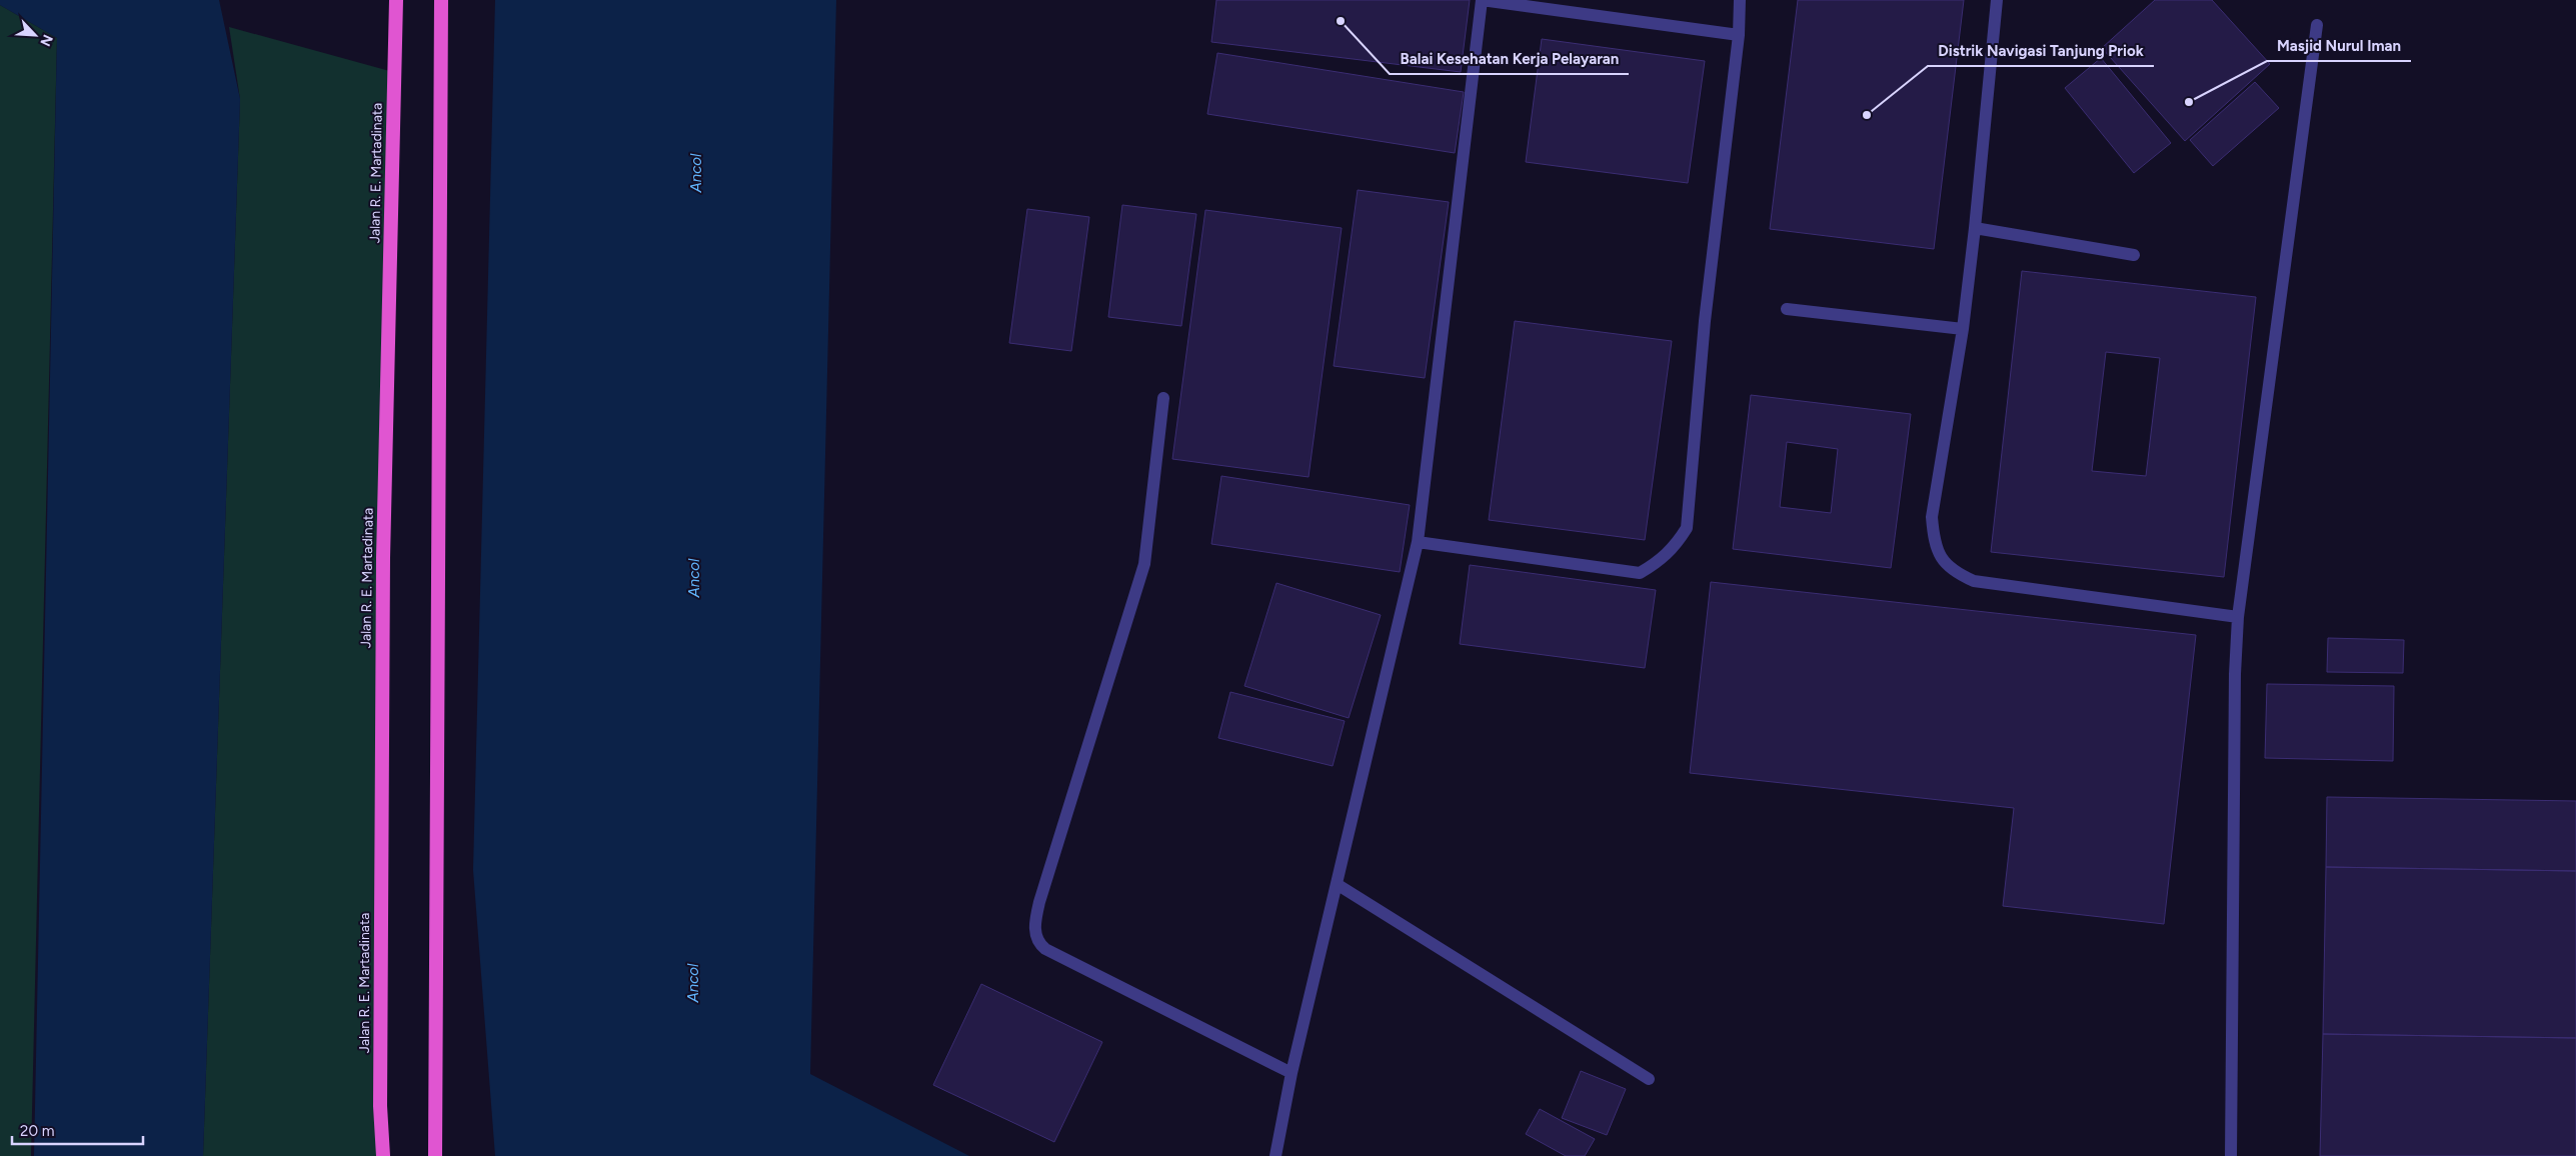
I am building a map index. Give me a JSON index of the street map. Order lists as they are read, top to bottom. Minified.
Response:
{"streets":{"highway":["Jalan R. E. Martadinata"]},"water":["Ancol"],"places":["Balai Kesehatan Kerja Pelayaran","Masjid Nurul Iman","Distrik Navigasi Tanjung Priok"],"scale_bar":"20 m","north":"bottom right"}
